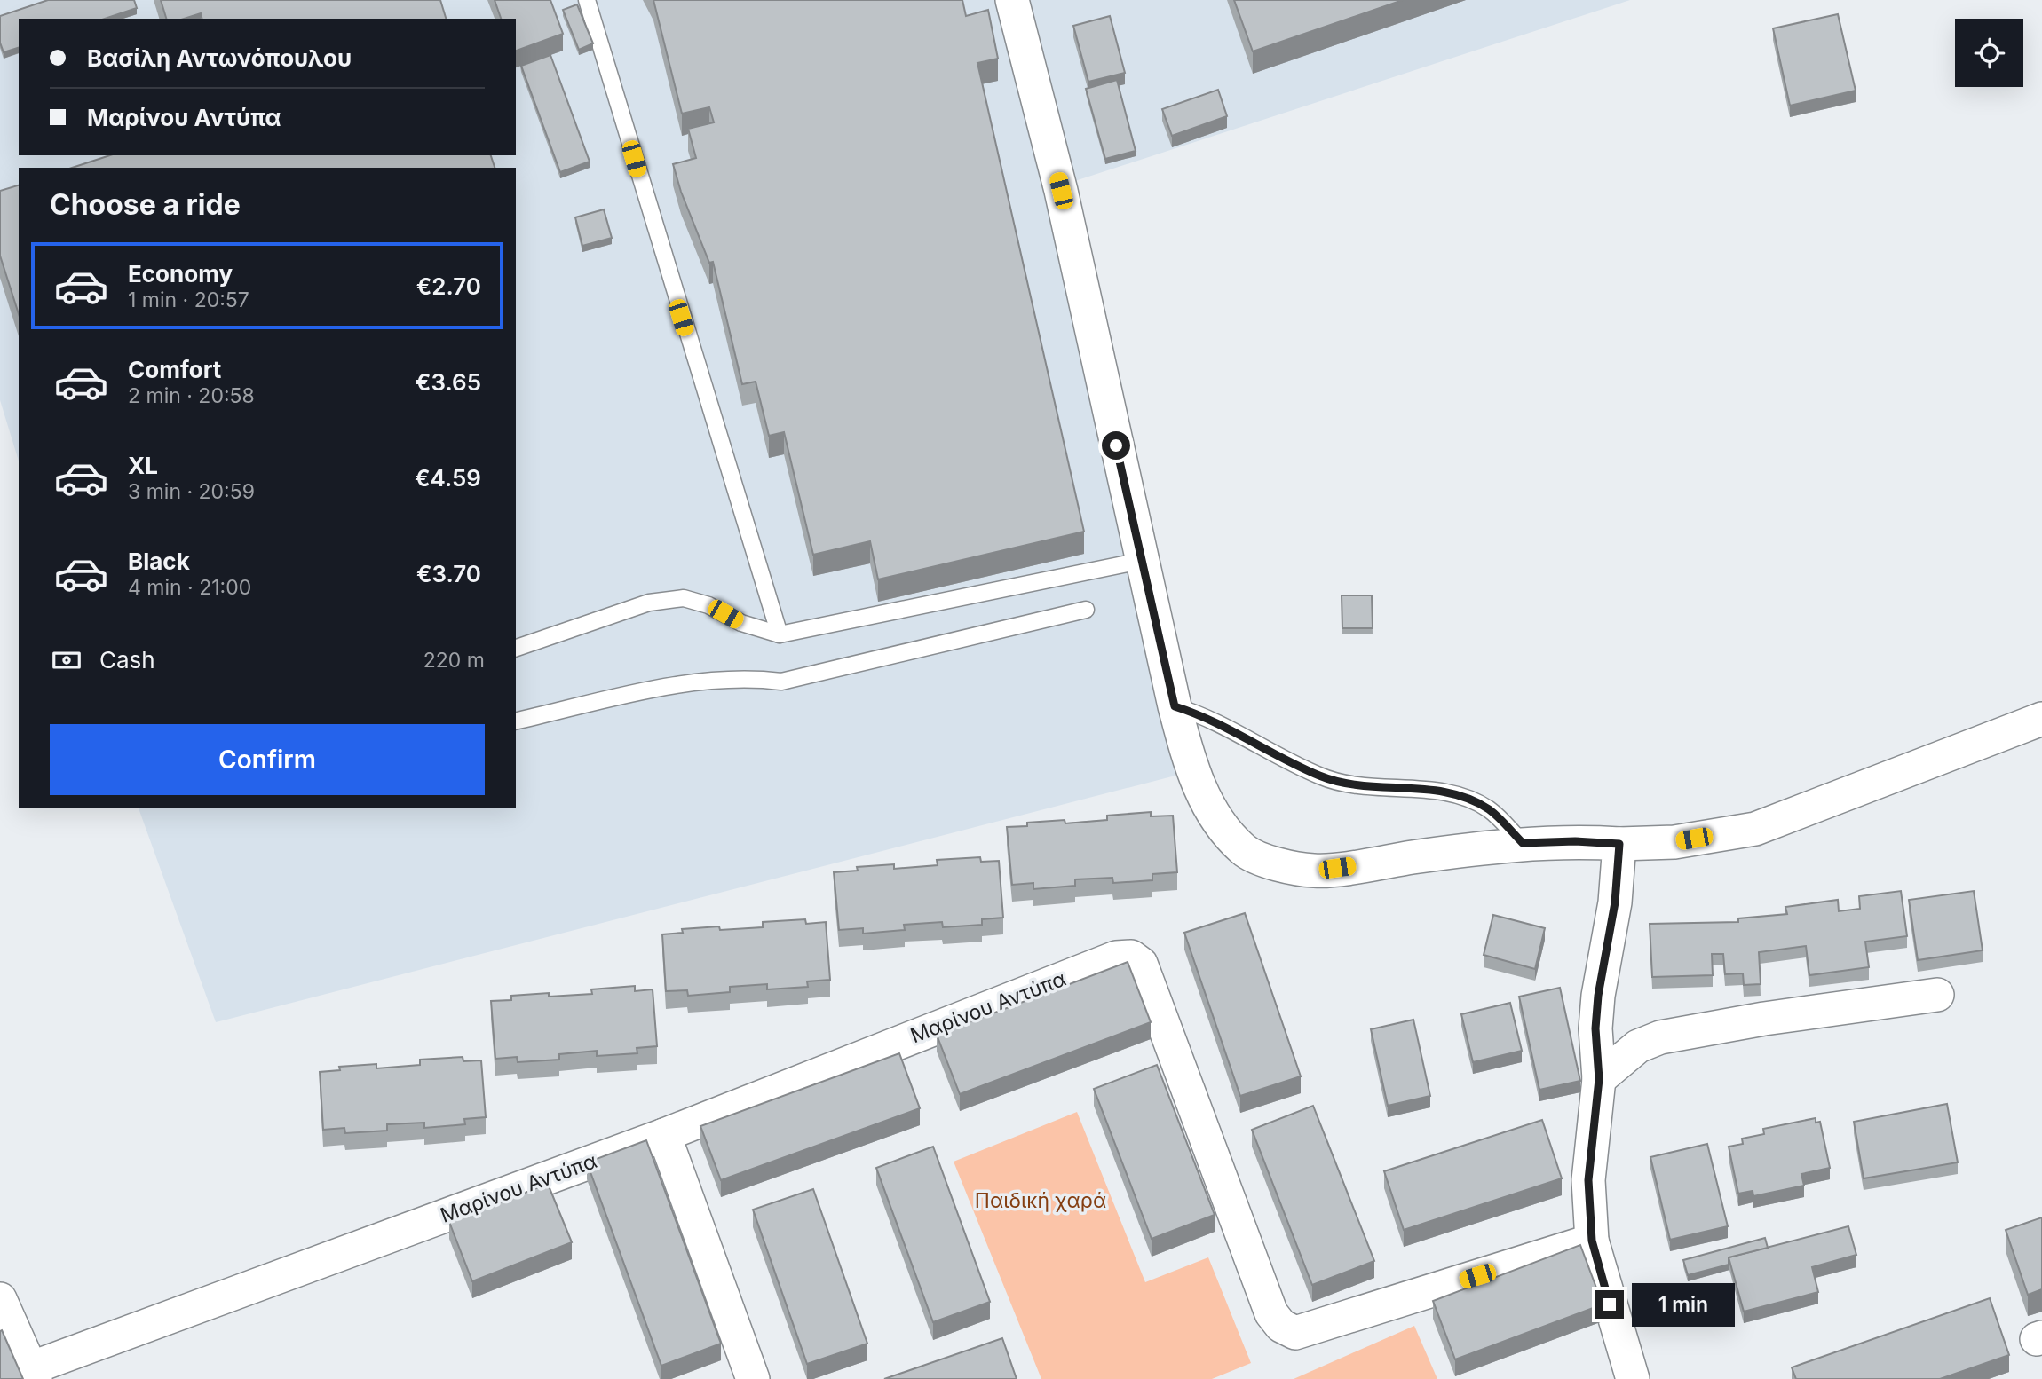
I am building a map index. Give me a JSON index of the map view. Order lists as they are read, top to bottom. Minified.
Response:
{"streets":{"street":["Μαρίνου Αντύπα"]},"parks":["Παιδική χαρά"],"page":{"banner":["Βασίλη Αντωνόπουλου","Μαρίνου Αντύπα"],"heading":"Choose a ride","list":[{"name":"Economy","note":"1 min · 20:57","value":"€2.70"},{"name":"Comfort","note":"2 min · 20:58","value":"€3.65"},{"name":"XL","note":"3 min · 20:59","value":"€4.59"},{"name":"Black","note":"4 min · 21:00","value":"€3.70"}],"pay":["Cash","220 m"],"buttons":"Confirm","bubble":"1 min"}}
